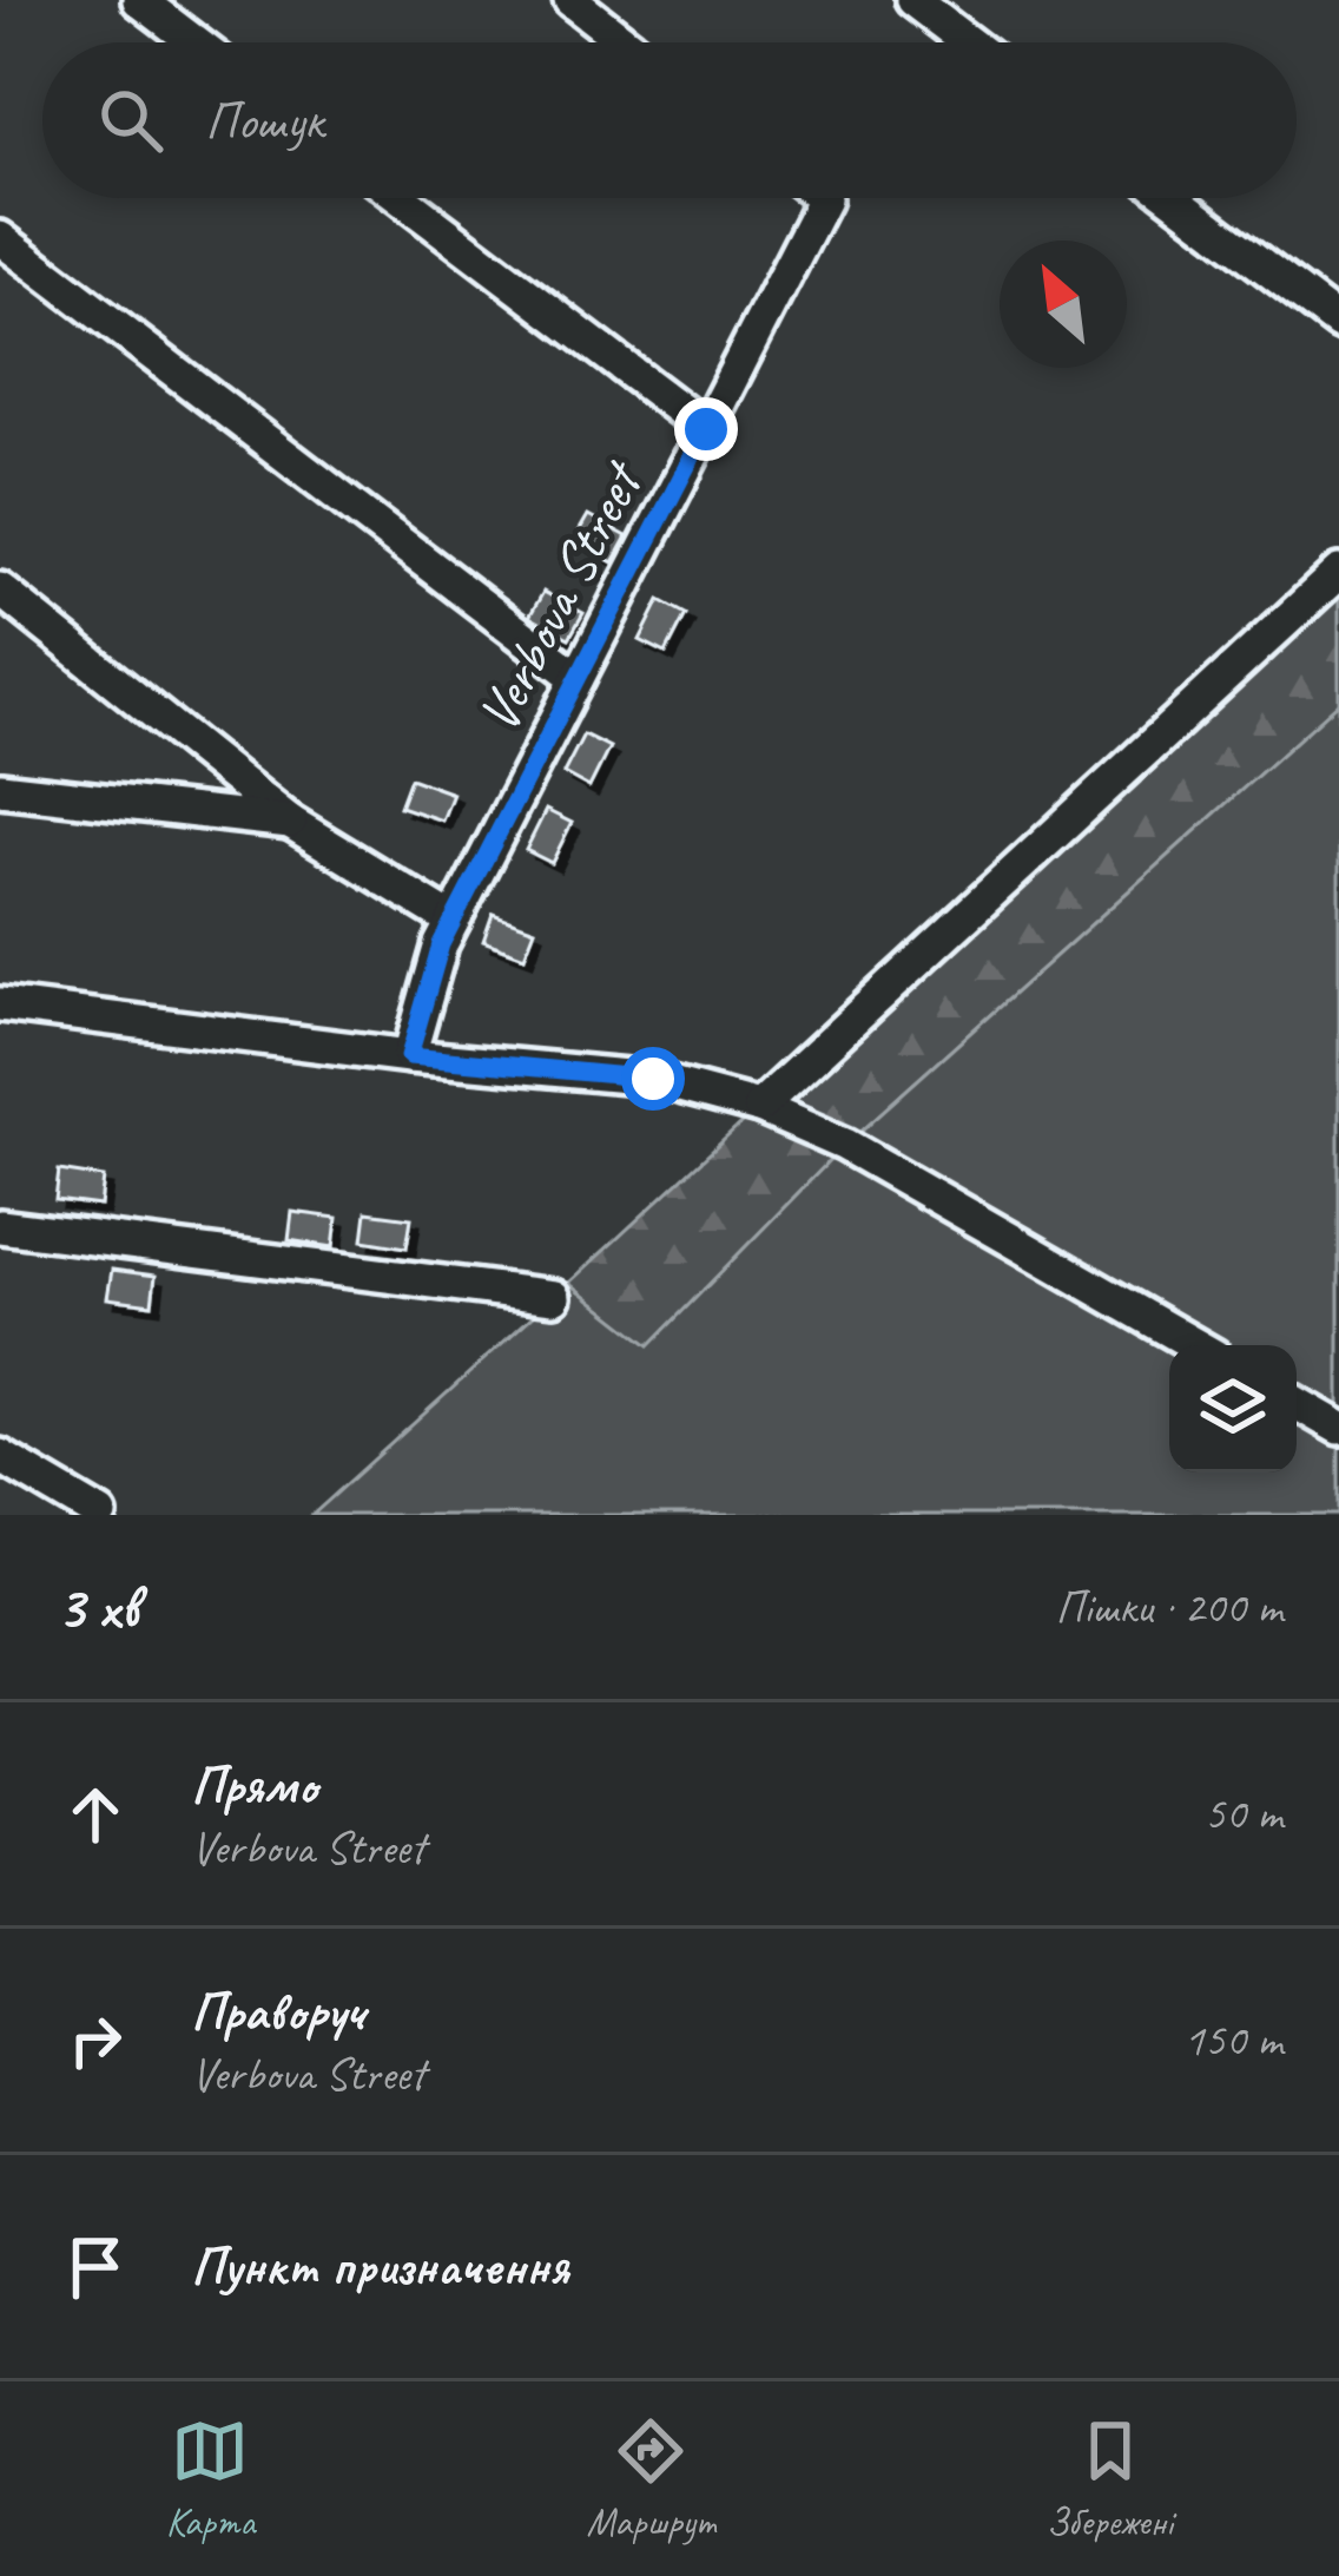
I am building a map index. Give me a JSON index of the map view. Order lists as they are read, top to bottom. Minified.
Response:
{"streets":{"street":["Verbova Street"]},"north":"top left","page":{"search":"Пошук","heading":["3 хв","Пішки · 200 m"],"list":[["Прямо","Verbova Street","50 m"],["Праворуч","Verbova Street","150 m"],"Пункт призначення"],"nav":["Карта","Маршрут","Збережені"]}}
